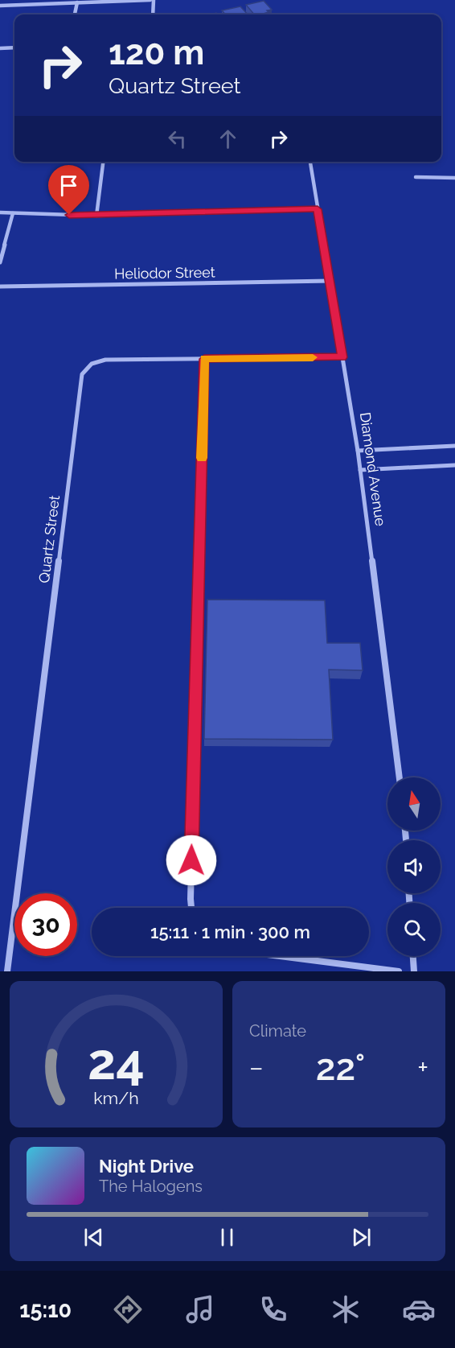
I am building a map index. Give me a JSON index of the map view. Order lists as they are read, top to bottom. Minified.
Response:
{"streets":{"street":["Heliodor Street","Diamond Avenue","Quartz Street"]},"crossings":[["Heliodor Street","Diamond Avenue"],["Diamond Avenue","Quartz Street"]],"north":"top","page":{"turn":["120 m","Quartz Street"],"limit":"30","trip":"15:11 · 1 min · 300 m","tile":"Climate","heat":["−","22°","+"],"song":["Night Drive","The Halogens"],"tabs":"15:10","gauge":["24","km/h"]}}
